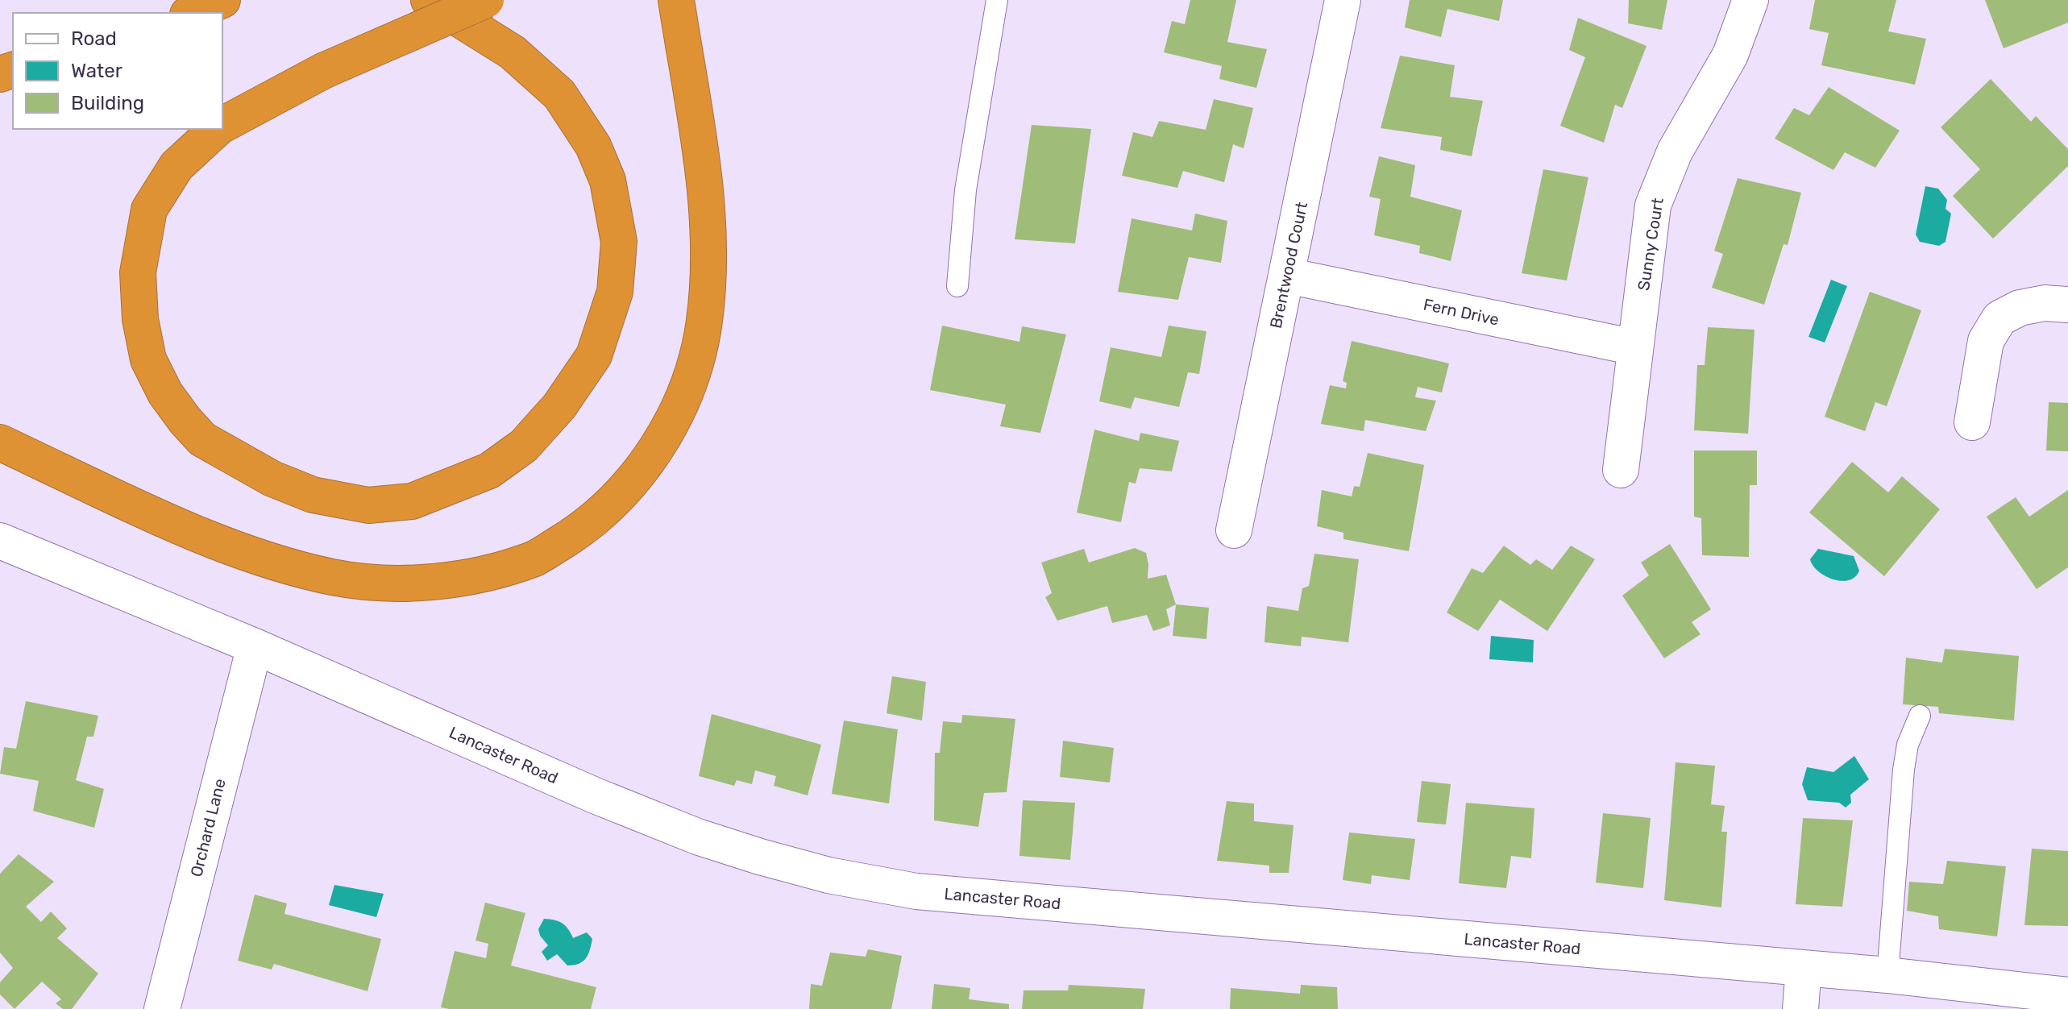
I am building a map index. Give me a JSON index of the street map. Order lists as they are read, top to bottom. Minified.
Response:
{"streets":{"street":["Sunny Court","Brentwood Court","Fern Drive","Lancaster Road","Orchard Lane"]},"crossings":[["Sunny Court","Fern Drive"],["Brentwood Court","Fern Drive"],["Lancaster Road","Orchard Lane"]],"legend":["Road","Water","Building"]}
